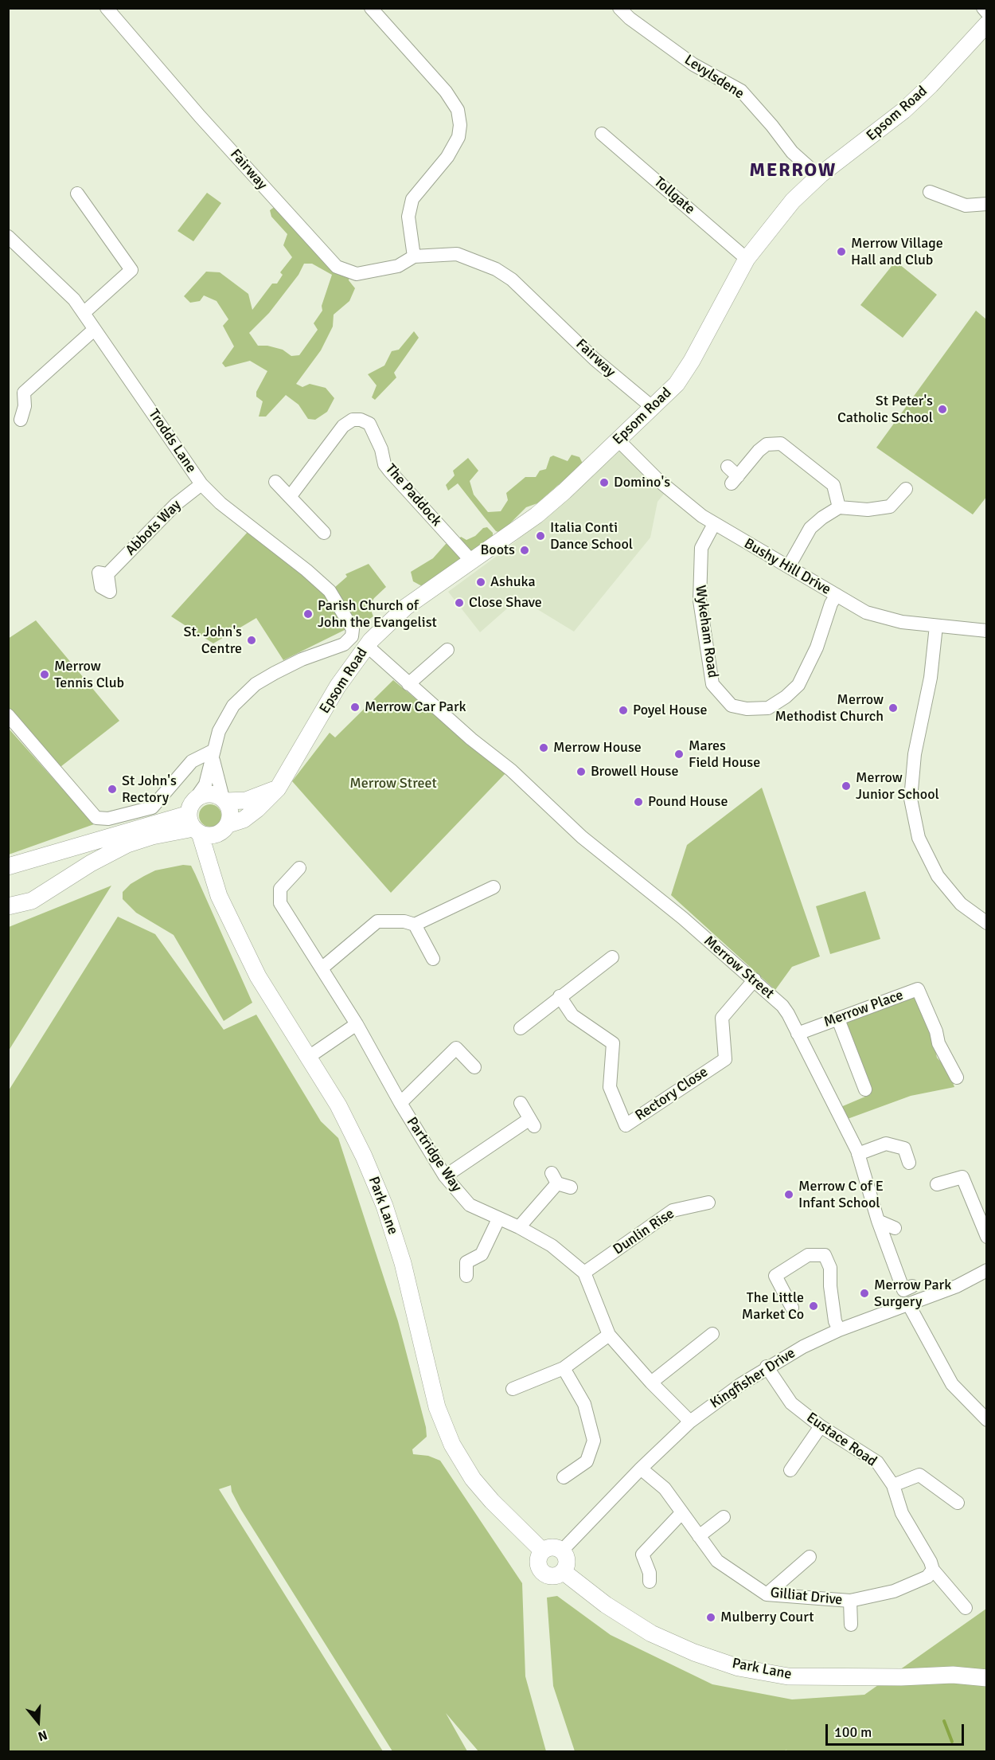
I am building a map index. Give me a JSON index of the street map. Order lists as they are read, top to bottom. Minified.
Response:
{"streets":{"main road":["Epsom Road","Park Lane"],"street":["Levylsdene","Fairway","Tollgate","Trodds Lane","The Paddock","Abbots Way","Bushy Hill Drive","Wykeham Road","Merrow Street","Merrow Place","Rectory Close","Partridge Way","Dunlin Rise","Kingfisher Drive","Eustace Road","Gilliat Drive"]},"crossings":[["Levylsdene","Epsom Road"],["Epsom Road","Fairway"],["Epsom Road","Tollgate"],["Epsom Road","Trodds Lane"],["Epsom Road","The Paddock"],["Epsom Road","Bushy Hill Drive"],["Epsom Road","Merrow Street"],["Epsom Road","Park Lane"],["Trodds Lane","Abbots Way"],["Bushy Hill Drive","Wykeham Road"],["Merrow Street","Merrow Place"],["Merrow Street","Rectory Close"],["Partridge Way","Dunlin Rise"],["Partridge Way","Kingfisher Drive"],["Park Lane","Kingfisher Drive"],["Kingfisher Drive","Eustace Road"],["Kingfisher Drive","Gilliat Drive"],["Eustace Road","Gilliat Drive"]],"districts":["MERROW"],"parks":["Merrow Street"],"places":["Merrow Village Hall and Club","St Peter's Catholic School","Domino's","Italia Conti Dance School","Boots","Ashuka","Close Shave","Parish Church of John the Evangelist","St. John's Centre","Merrow Tennis Club","Merrow Car Park","Merrow Methodist Church","Poyel House","Merrow House","Mares Field House","Browell House","Merrow Junior School","St John's Rectory","Pound House","Merrow C of E Infant School","Merrow Park Surgery","The Little Market Co","Mulberry Court"],"scale_bar":"100 m","north":"bottom"}
